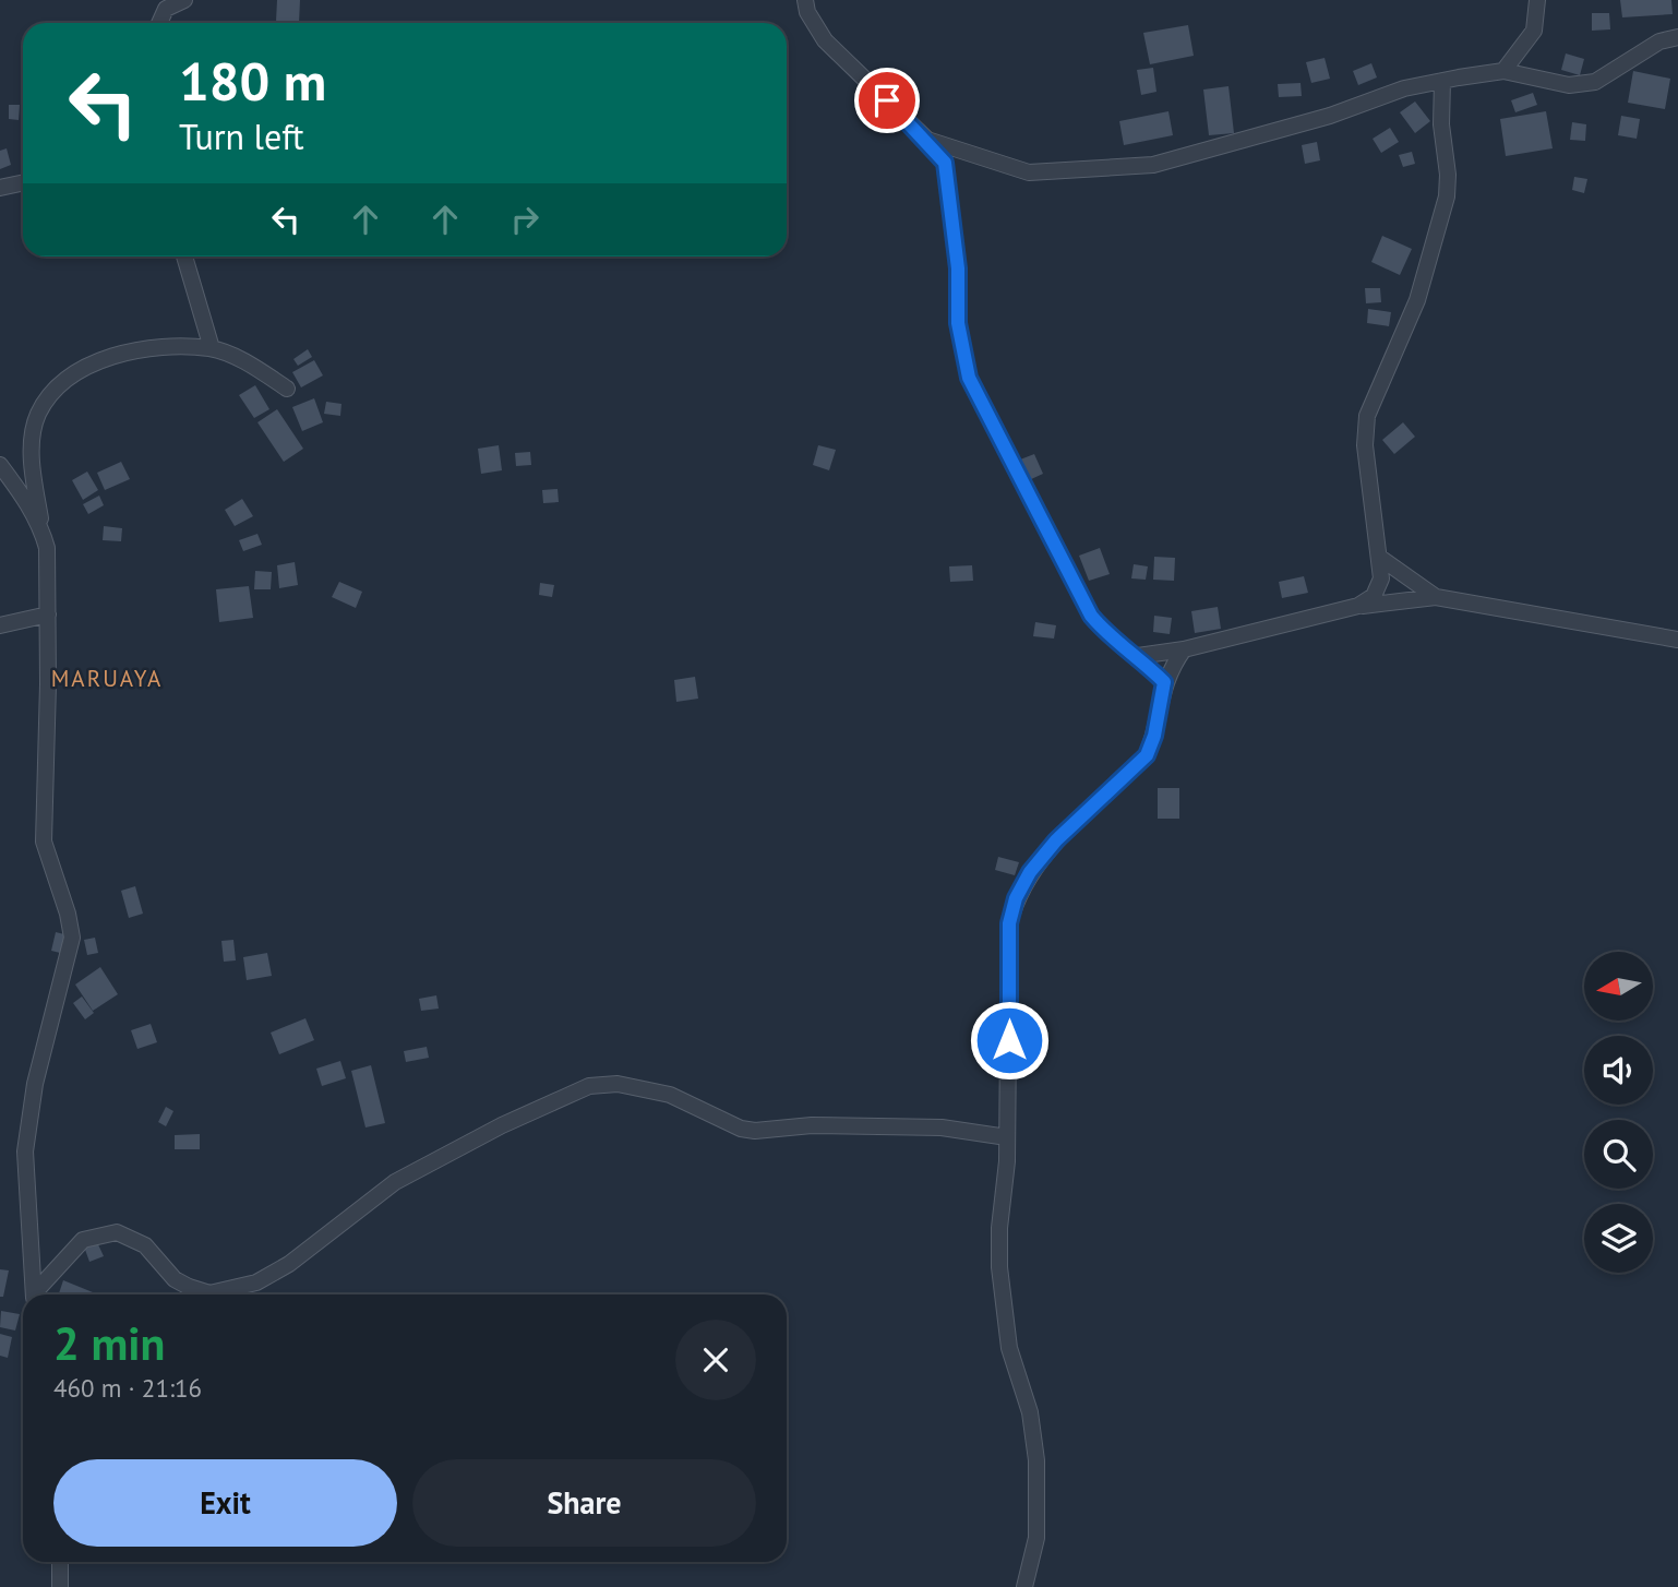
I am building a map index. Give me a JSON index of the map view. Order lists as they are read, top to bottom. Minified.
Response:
{"districts":["MARUAYA"],"north":"left","page":{"turn":["180 m","Turn left"],"heading":["2 min","460 m · 21:16"],"buttons":["Exit","Share"]}}
